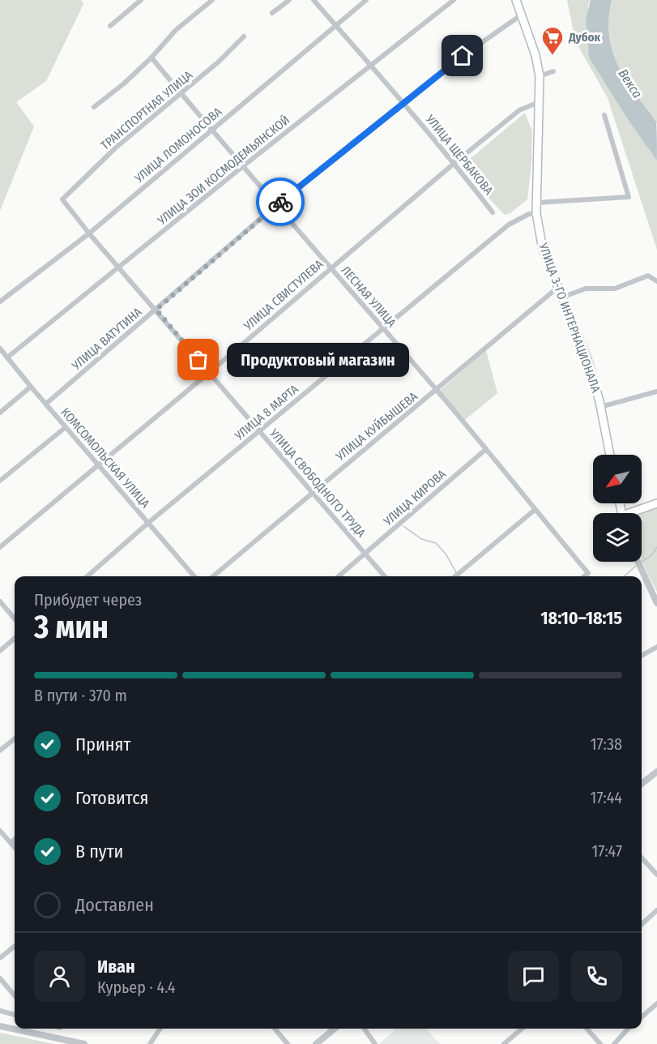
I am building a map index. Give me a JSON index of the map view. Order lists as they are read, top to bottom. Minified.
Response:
{"streets":{"main road":["УЛИЦА 3-ГО ИНТЕРНАЦИОНАЛА"],"street":["ТРАНСПОРТНАЯ УЛИЦА","УЛИЦА ЛОМОНОСОВА","УЛИЦА ЩЕРБАКОВА","УЛИЦА ЗОИ КОСМОДЕМЬЯНСКОЙ","УЛИЦА СВИСТУЛЕВА","ЛЕСНАЯ УЛИЦА","УЛИЦА ВАТУТИНА","УЛИЦА 8 МАРТА","УЛИЦА КУЙБЫШЕВА","КОМСОМОЛЬСКАЯ УЛИЦА","УЛИЦА СВОБОДНОГО ТРУДА","УЛИЦА КИРОВА"]},"crossings":[["ТРАНСПОРТНАЯ УЛИЦА","ЛЕСНАЯ УЛИЦА"],["ТРАНСПОРТНАЯ УЛИЦА","УЛИЦА СВОБОДНОГО ТРУДА"],["УЛИЦА ЛОМОНОСОВА","УЛИЦА ЩЕРБАКОВА"],["УЛИЦА ЛОМОНОСОВА","ЛЕСНАЯ УЛИЦА"],["УЛИЦА ЛОМОНОСОВА","УЛИЦА СВОБОДНОГО ТРУДА"],["УЛИЦА ЩЕРБАКОВА","УЛИЦА ЗОИ КОСМОДЕМЬЯНСКОЙ"],["УЛИЦА ЩЕРБАКОВА","УЛИЦА СВИСТУЛЕВА"],["УЛИЦА ЩЕРБАКОВА","УЛИЦА ВАТУТИНА"],["УЛИЦА ЗОИ КОСМОДЕМЬЯНСКОЙ","ЛЕСНАЯ УЛИЦА"],["УЛИЦА ЗОИ КОСМОДЕМЬЯНСКОЙ","КОМСОМОЛЬСКАЯ УЛИЦА"],["УЛИЦА ЗОИ КОСМОДЕМЬЯНСКОЙ","УЛИЦА СВОБОДНОГО ТРУДА"],["УЛИЦА СВИСТУЛЕВА","ЛЕСНАЯ УЛИЦА"],["УЛИЦА СВИСТУЛЕВА","УЛИЦА 3-ГО ИНТЕРНАЦИОНАЛА"],["УЛИЦА СВИСТУЛЕВА","КОМСОМОЛЬСКАЯ УЛИЦА"],["УЛИЦА СВИСТУЛЕВА","УЛИЦА СВОБОДНОГО ТРУДА"],["ЛЕСНАЯ УЛИЦА","УЛИЦА ВАТУТИНА"],["ЛЕСНАЯ УЛИЦА","УЛИЦА 8 МАРТА"],["ЛЕСНАЯ УЛИЦА","УЛИЦА КУЙБЫШЕВА"],["ЛЕСНАЯ УЛИЦА","УЛИЦА КИРОВА"],["УЛИЦА 3-ГО ИНТЕРНАЦИОНАЛА","УЛИЦА ВАТУТИНА"],["УЛИЦА 3-ГО ИНТЕРНАЦИОНАЛА","УЛИЦА 8 МАРТА"],["УЛИЦА 3-ГО ИНТЕРНАЦИОНАЛА","УЛИЦА КУЙБЫШЕВА"],["УЛИЦА ВАТУТИНА","КОМСОМОЛЬСКАЯ УЛИЦА"],["УЛИЦА ВАТУТИНА","УЛИЦА СВОБОДНОГО ТРУДА"],["УЛИЦА 8 МАРТА","КОМСОМОЛЬСКАЯ УЛИЦА"],["УЛИЦА 8 МАРТА","УЛИЦА СВОБОДНОГО ТРУДА"],["УЛИЦА КУЙБЫШЕВА","УЛИЦА СВОБОДНОГО ТРУДА"],["УЛИЦА СВОБОДНОГО ТРУДА","УЛИЦА КИРОВА"]],"water":["Векса"],"places":{"supermarket":["Дубок"],"other":["Продуктовый магазин"]},"north":"bottom left","page":{"bubble":"Продуктовый магазин","heading":["3 мин","Прибудет через","18:10–18:15"],"panel":["Иван","Курьер · 4.4"],"bar":"В пути · 370 m","list":[["Принят","17:38"],["Готовится","17:44"],["В пути","17:47"],"Доставлен"]}}
